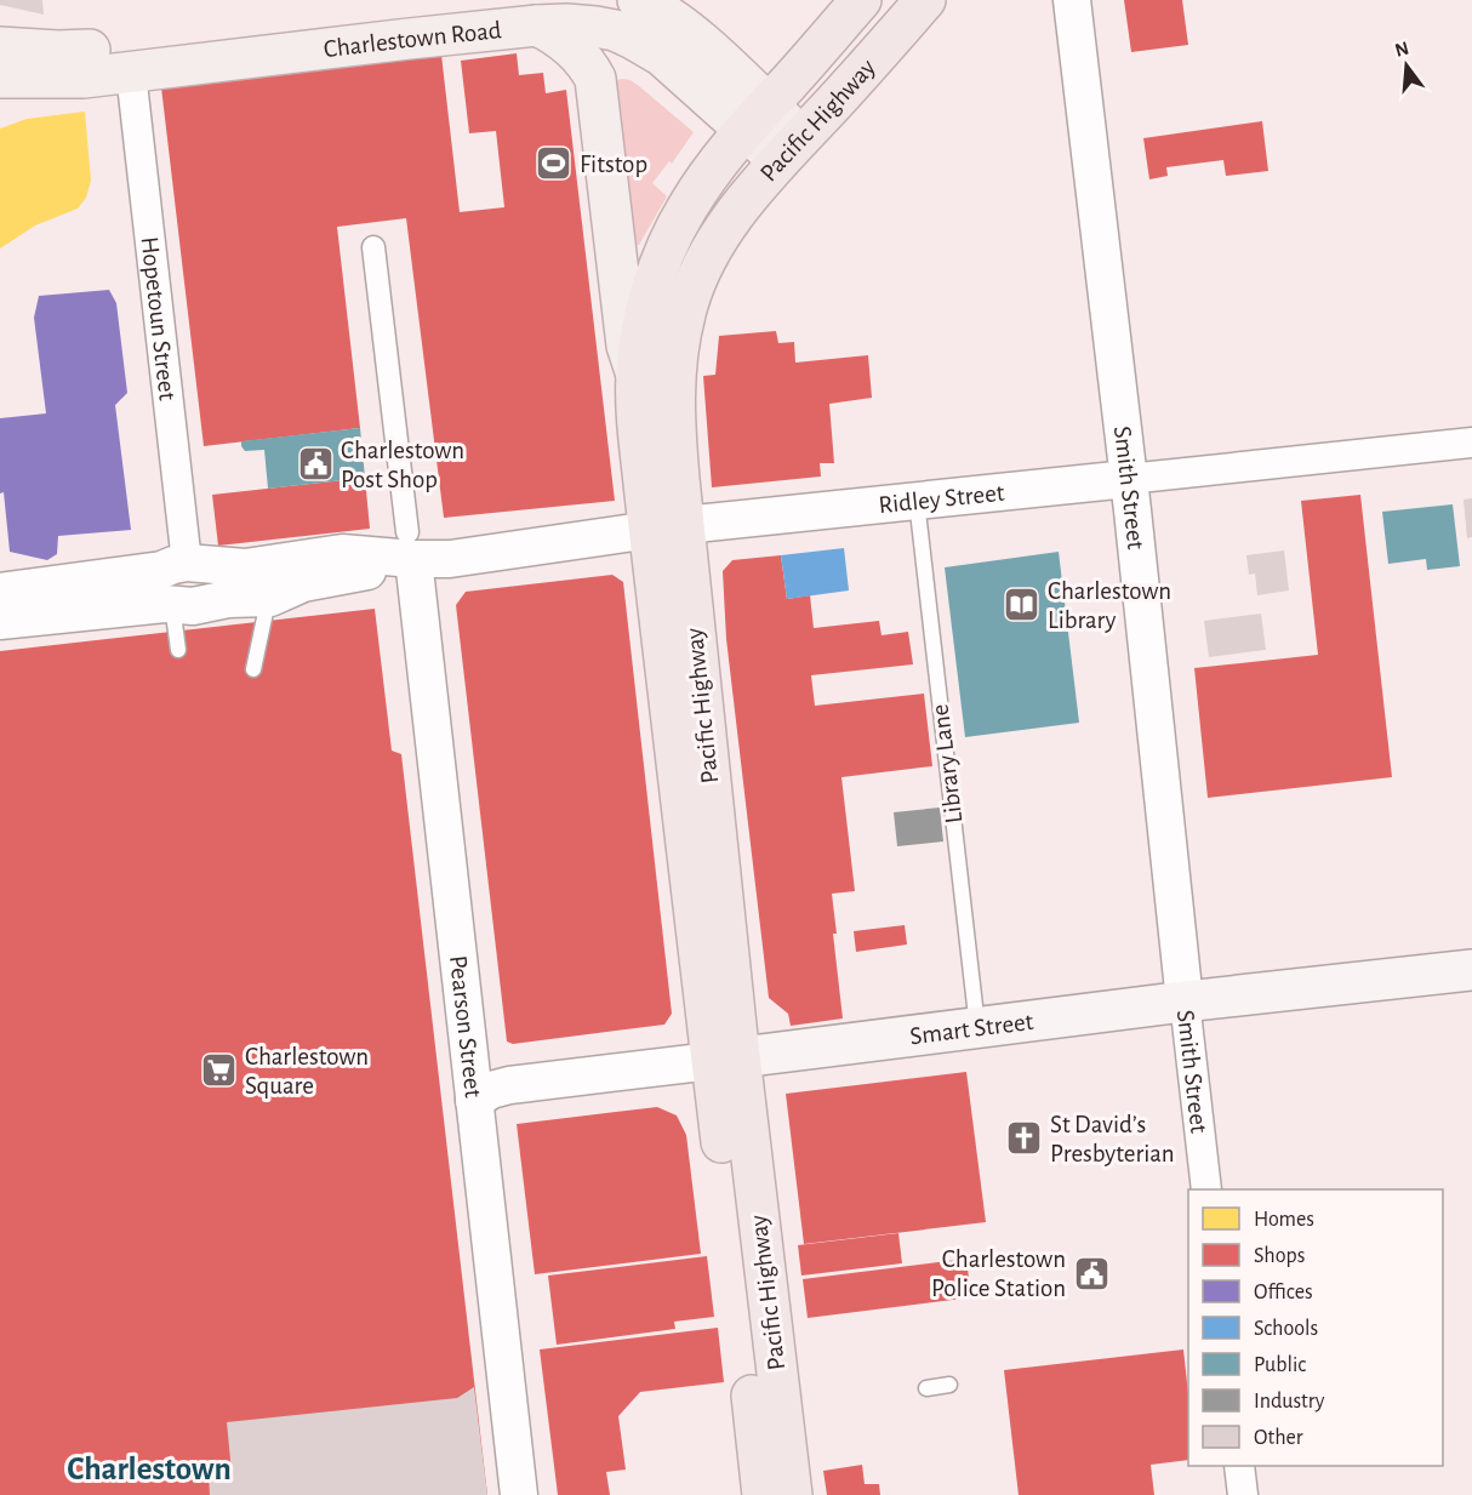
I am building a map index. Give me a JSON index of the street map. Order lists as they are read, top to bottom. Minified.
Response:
{"streets":{"highway":["Pacific Highway"],"main road":["Charlestown Road","Smart Street"],"street":["Hopetoun Street","Smith Street","Ridley Street","Pearson Street"],"lane":["Library Lane"]},"crossings":[["Charlestown Road","Pacific Highway"],["Charlestown Road","Hopetoun Street"],["Pacific Highway","Ridley Street"],["Pacific Highway","Smart Street"],["Hopetoun Street","Ridley Street"],["Smith Street","Ridley Street"],["Smith Street","Smart Street"],["Ridley Street","Library Lane"],["Ridley Street","Pearson Street"],["Library Lane","Smart Street"],["Pearson Street","Smart Street"]],"districts":["Charlestown"],"places":{"sports":["Fitstop"],"public building":["Charlestown Post Shop","Charlestown Police Station"],"library":["Charlestown Library"],"supermarket":["Charlestown Square"],"church":["St David’s Presbyterian"]},"legend":["Homes","Shops","Offices","Schools","Public","Industry","Other"],"north":"top"}
